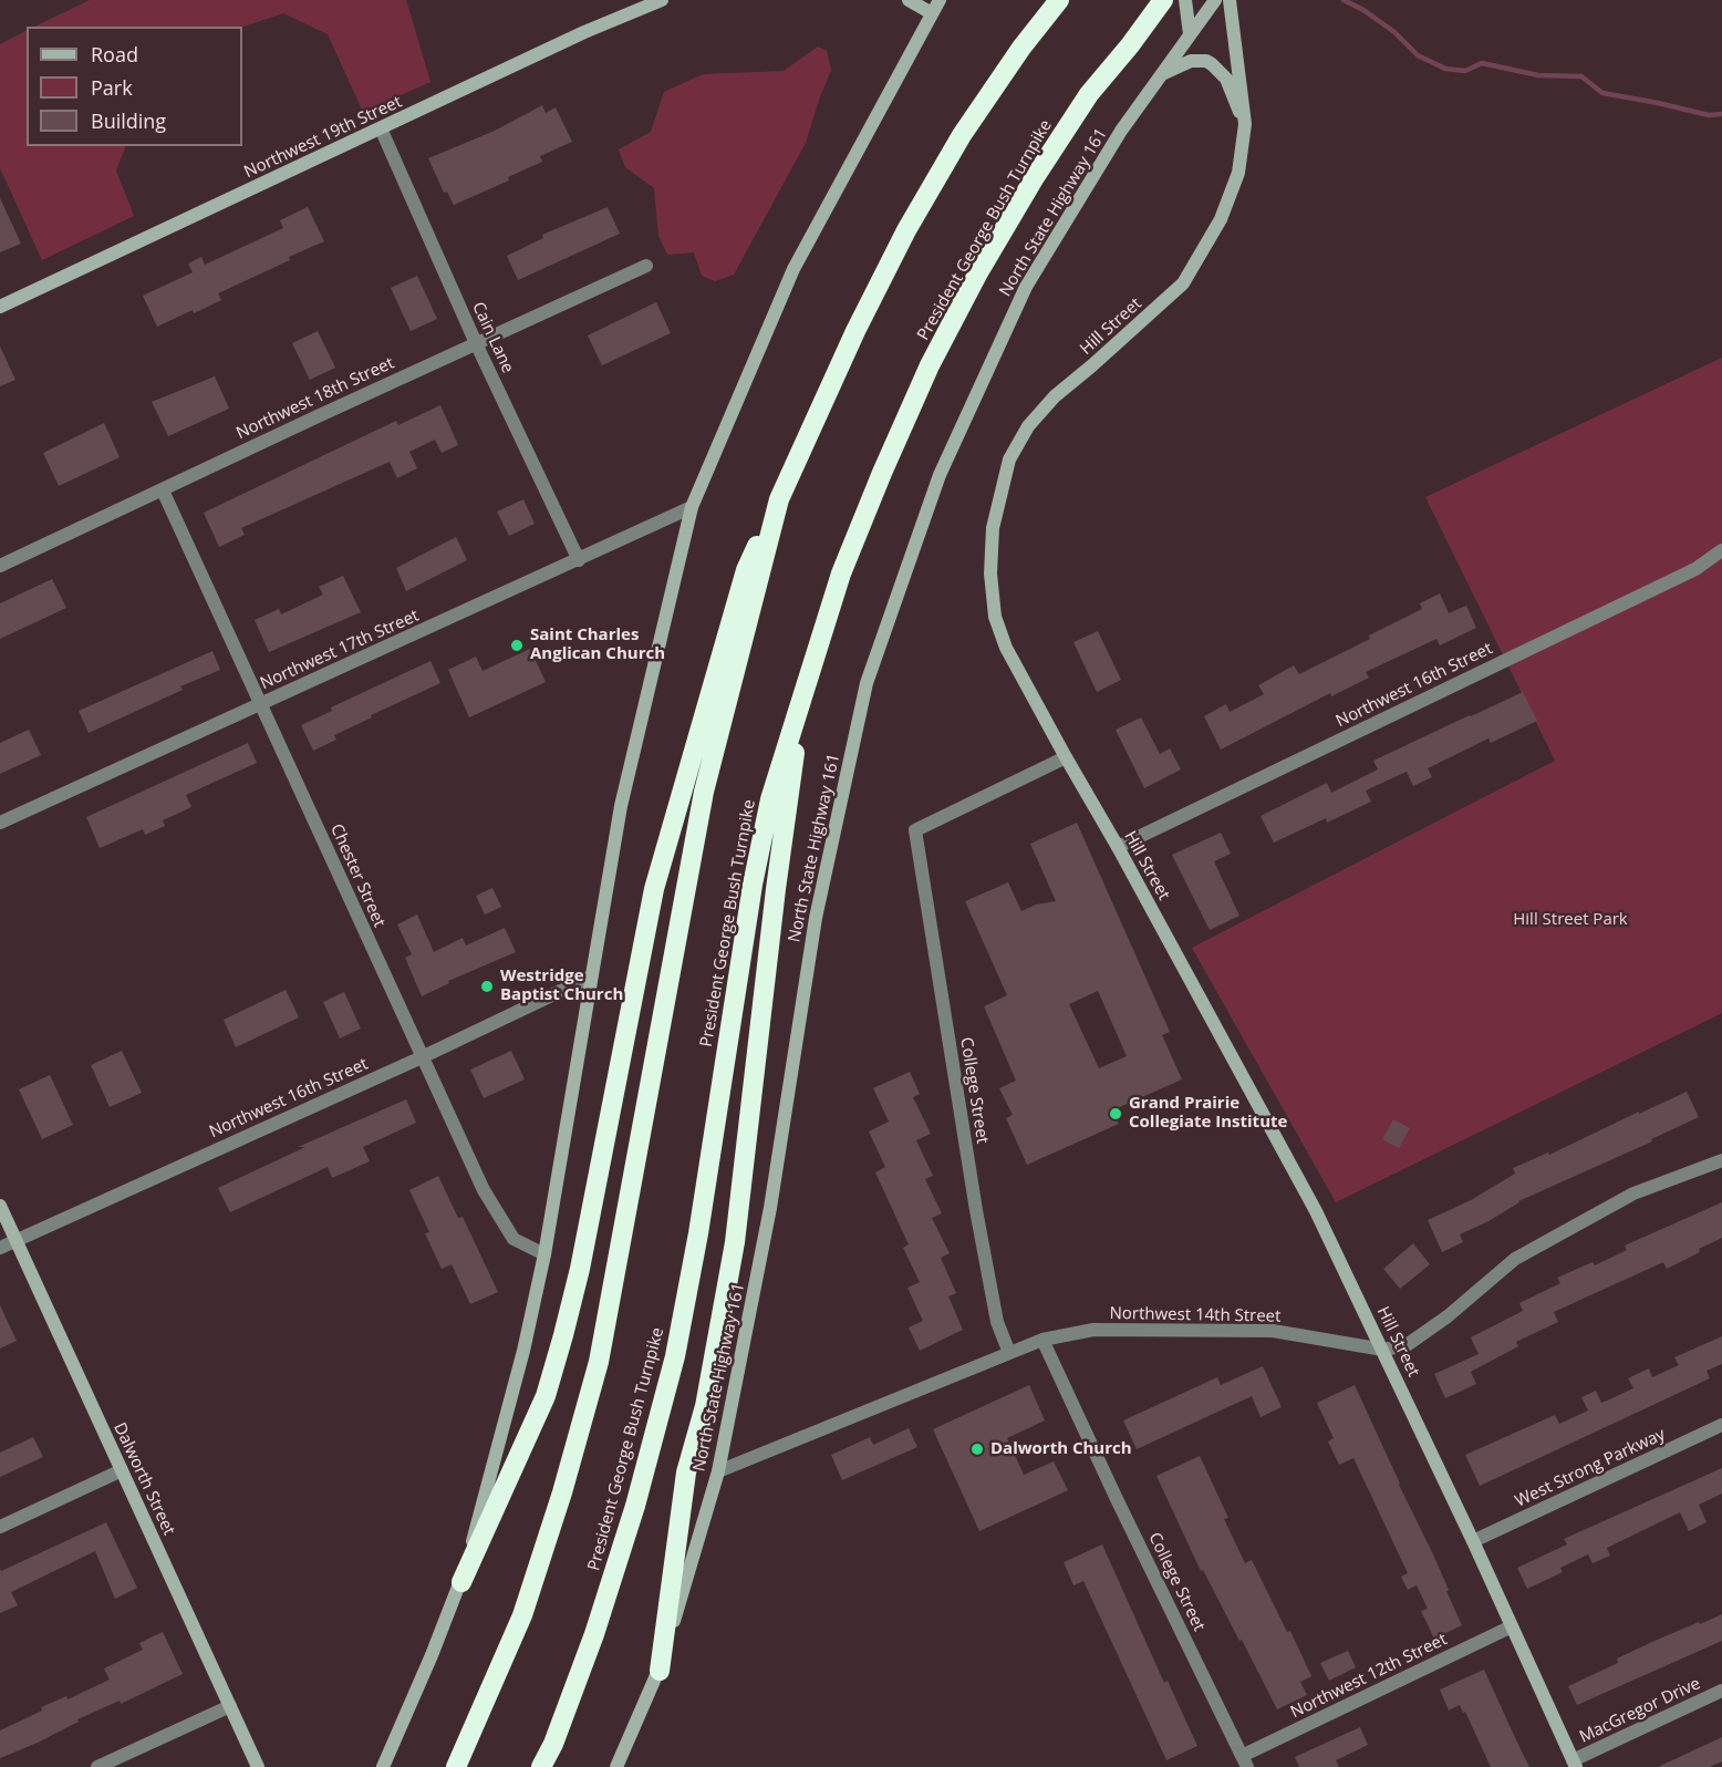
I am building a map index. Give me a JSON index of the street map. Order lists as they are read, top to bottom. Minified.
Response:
{"streets":{"highway":["President George Bush Turnpike"],"main road":["Northwest 19th Street","North State Highway 161","Hill Street","Dalworth Street"],"street":["Cain Lane","Northwest 18th Street","Northwest 17th Street","Northwest 16th Street","Chester Street","College Street","Northwest 14th Street","West Strong Parkway","Northwest 12th Street","MacGregor Drive"]},"crossings":[["Northwest 19th Street","Cain Lane"],["North State Highway 161","Northwest 14th Street"],["Hill Street","Northwest 16th Street"],["Hill Street","College Street"],["Hill Street","Northwest 14th Street"],["Hill Street","West Strong Parkway"],["Hill Street","Northwest 12th Street"],["Hill Street","MacGregor Drive"],["Cain Lane","Northwest 18th Street"],["Cain Lane","Northwest 17th Street"],["Northwest 18th Street","Chester Street"],["Northwest 17th Street","Chester Street"],["Northwest 16th Street","Chester Street"],["Northwest 16th Street","Dalworth Street"],["College Street","Northwest 14th Street"],["College Street","Northwest 12th Street"]],"parks":["Hill Street Park"],"places":["Saint Charles Anglican Church","Westridge Baptist Church","Grand Prairie Collegiate Institute","Dalworth Church"],"legend":["Road","Park","Building"]}
